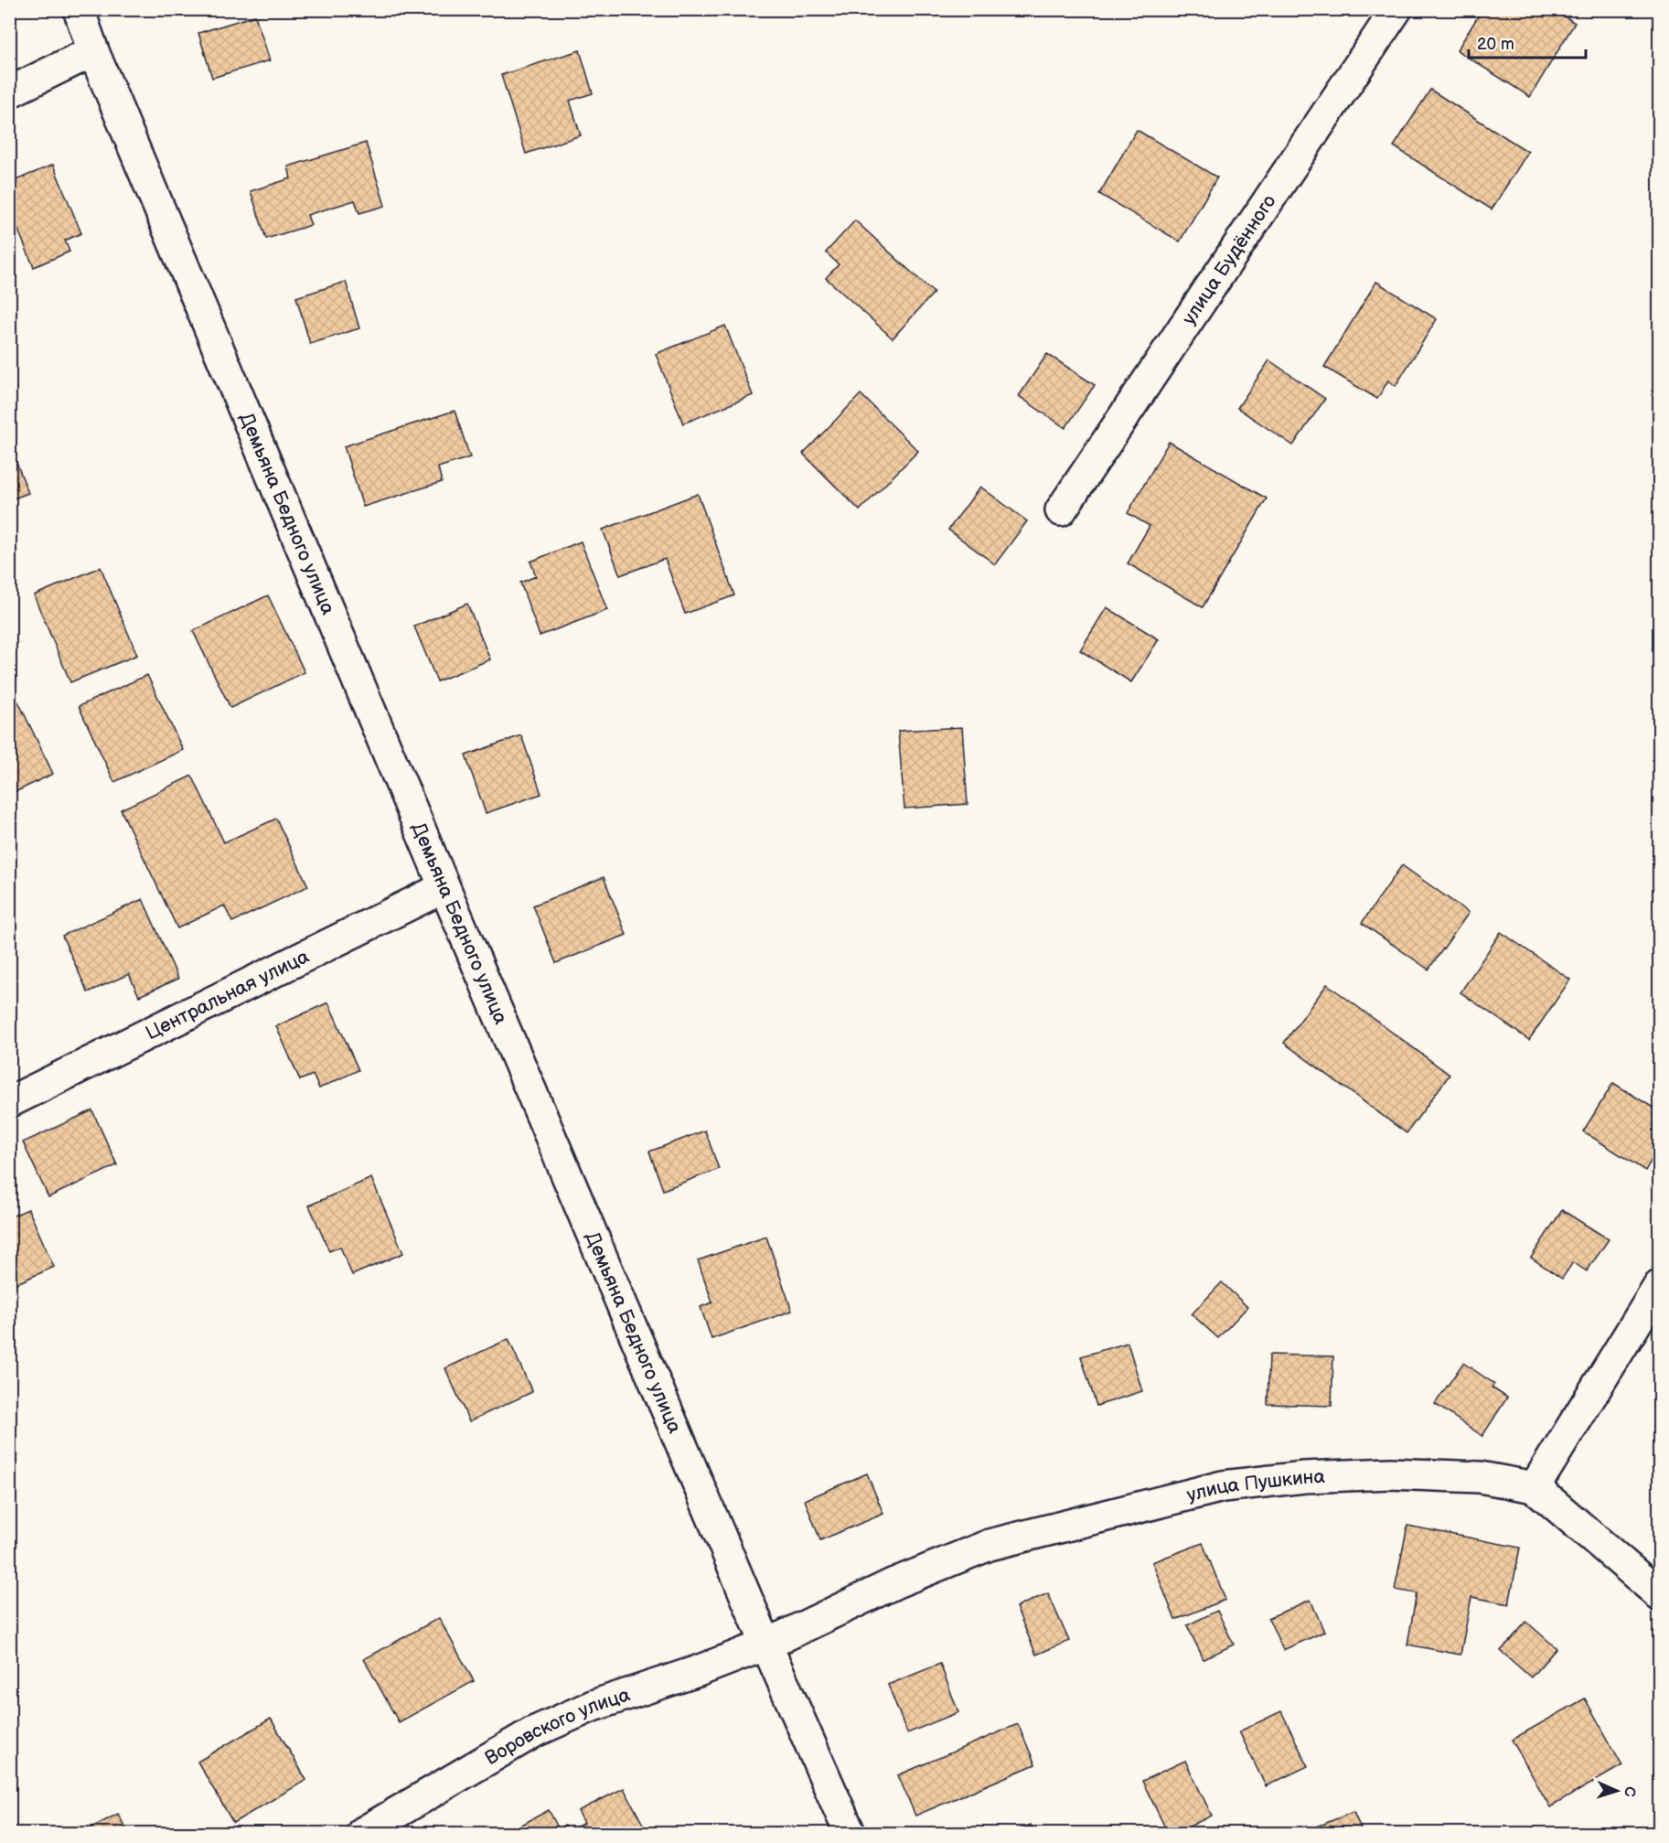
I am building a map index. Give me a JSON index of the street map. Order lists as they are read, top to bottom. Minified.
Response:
{"streets":{"street":["улица Будённого","Демьяна Бедного улица","Центральная улица","улица Пушкина","Воровского улица"]},"crossings":[["Демьяна Бедного улица","Центральная улица"],["Демьяна Бедного улица","улица Пушкина"],["Демьяна Бедного улица","Воровского улица"],["улица Пушкина","Воровского улица"]],"scale_bar":"20 m","north":"right"}
